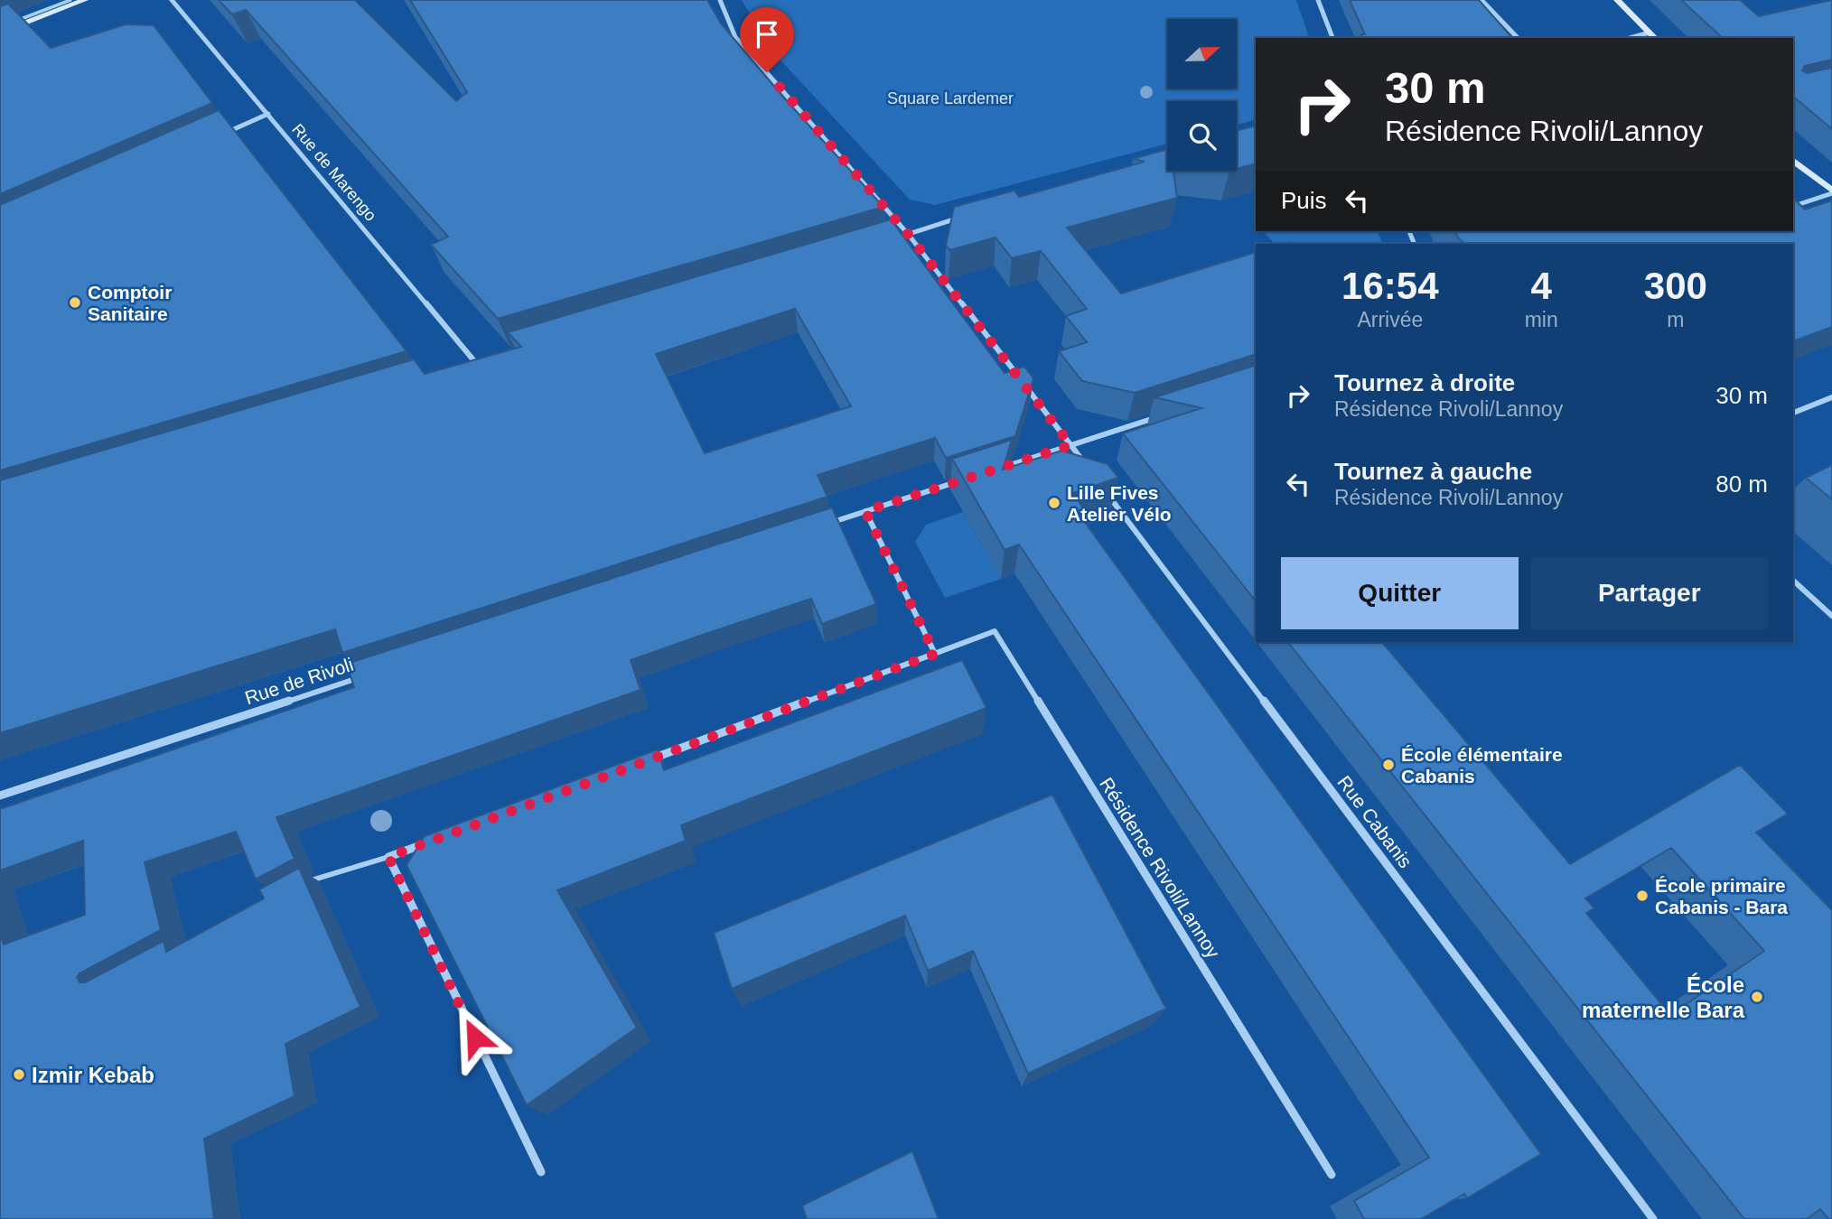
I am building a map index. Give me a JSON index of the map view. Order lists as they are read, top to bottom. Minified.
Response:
{"streets":{"street":["Rue de Marengo","Rue de Rivoli","Rue Cabanis","Résidence Rivoli/Lannoy"]},"parks":["Square Lardemer"],"places":["Comptoir Sanitaire","Lille Fives Atelier Vélo","École élémentaire Cabanis","École primaire Cabanis - Bara","École maternelle Bara","Izmir Kebab"],"north":"right","page":{"turn":["30 m","Résidence Rivoli/Lannoy"],"then":"Puis","eta":["16:54","Arrivée","4","min","300","m"],"list":[{"name":"Tournez à droite","note":"Résidence Rivoli/Lannoy","value":"30 m"},{"name":"Tournez à gauche","note":"Résidence Rivoli/Lannoy","value":"80 m"}],"buttons":["Quitter","Partager"]}}
